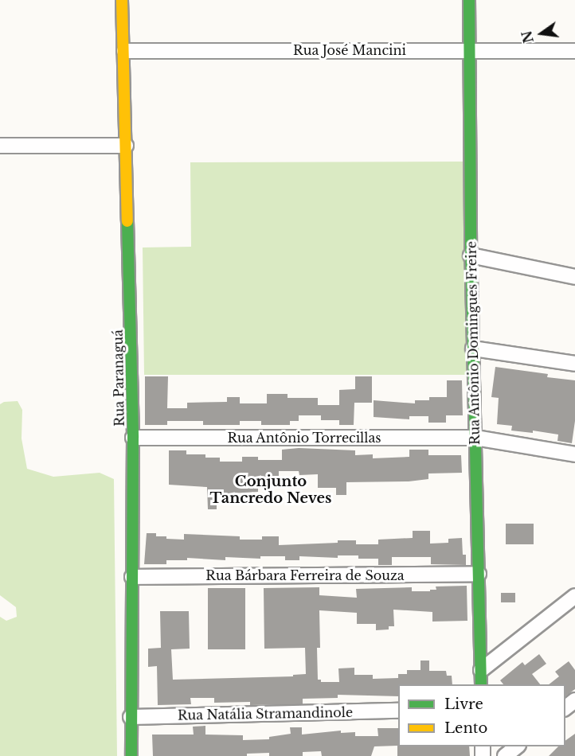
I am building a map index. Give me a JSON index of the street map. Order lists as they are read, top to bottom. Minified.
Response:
{"streets":{"street":["Rua José Mancini","Rua Antônio Domingues Freire","Rua Paranaguá","Rua Antônio Torrecillas","Rua Bárbara Ferreira de Souza","Rua Natália Stramandinole"]},"crossings":[["Rua José Mancini","Rua Antônio Domingues Freire"],["Rua José Mancini","Rua Paranaguá"],["Rua Antônio Domingues Freire","Rua Antônio Torrecillas"],["Rua Antônio Domingues Freire","Rua Bárbara Ferreira de Souza"],["Rua Paranaguá","Rua Antônio Torrecillas"],["Rua Paranaguá","Rua Bárbara Ferreira de Souza"],["Rua Paranaguá","Rua Natália Stramandinole"]],"districts":["Conjunto Tancredo Neves"],"legend":["Livre","Lento"],"north":"left"}
